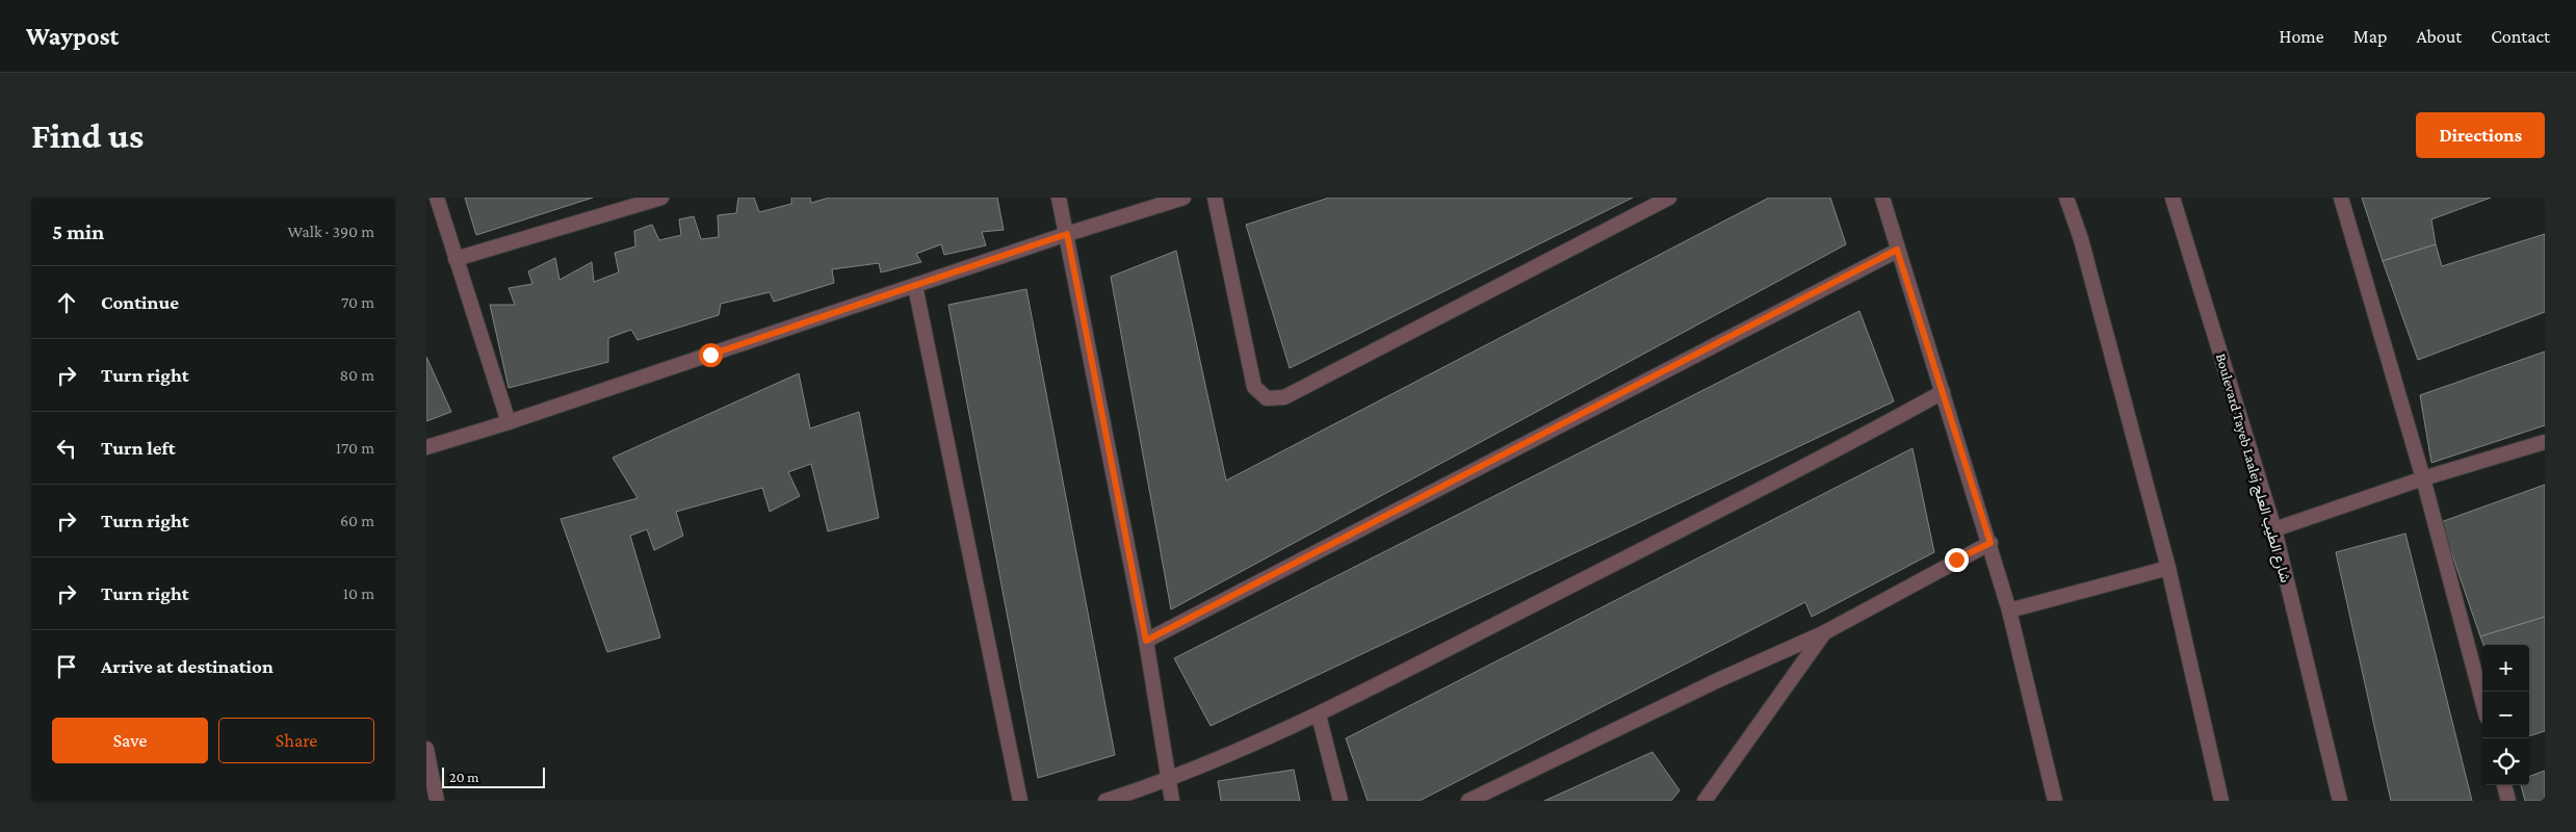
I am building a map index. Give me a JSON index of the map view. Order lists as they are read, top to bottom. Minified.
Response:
{"streets":{"street":["Boulevard Tayeb Laalej شارع الطيب العلج"]},"scale_bar":"20 m","page":{"header":"Waypost","nav":["Home","Map","About","Contact"],"buttons":["Directions",["Save","Share"]],"title":"Find us","heading":["5 min","Walk · 390 m"],"list":[["Continue","70 m"],["Turn right","80 m"],["Turn left","170 m"],["Turn right","60 m"],["Turn right","10 m"],"Arrive at destination"],"map_buttons":["+","−"],"scale":"20 m"}}
